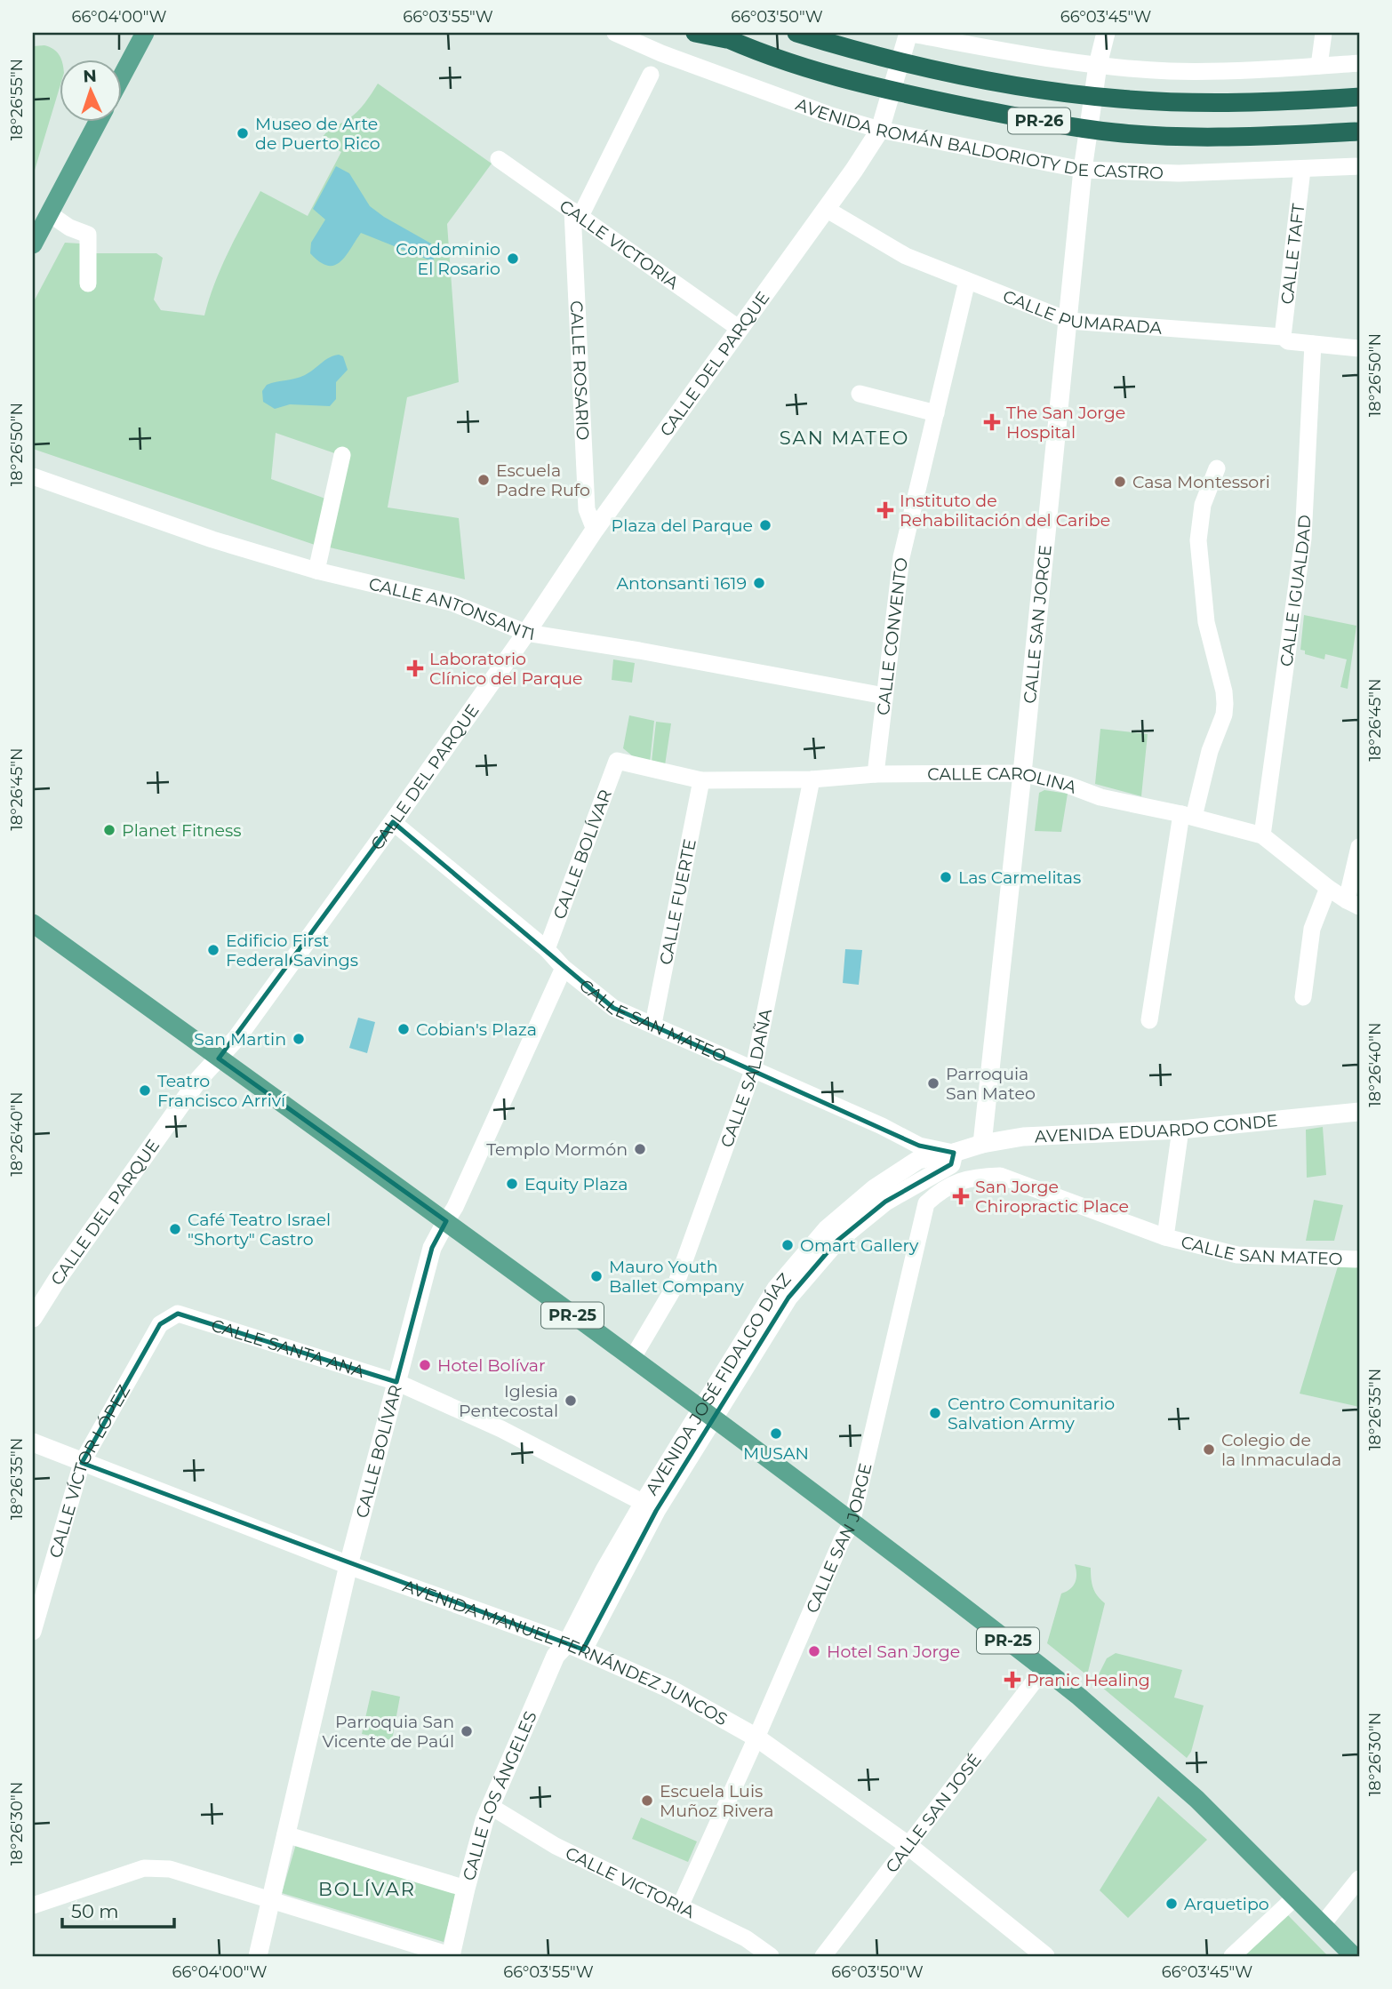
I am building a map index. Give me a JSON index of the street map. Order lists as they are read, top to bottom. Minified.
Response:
{"streets":{"highway":["PR-26"],"main road":["PR-25"],"street":["AVENIDA ROMÁN BALDORIOTY DE CASTRO","CALLE VICTORIA","CALLE TAFT","CALLE PUMARADA","CALLE DEL PARQUE","CALLE ROSARIO","CALLE IGUALDAD","CALLE ANTONSANTI","CALLE SAN JORGE","CALLE CONVENTO","CALLE CAROLINA","CALLE BOLÍVAR","CALLE FUERTE","CALLE SAN MATEO","CALLE SALDAÑA","AVENIDA EDUARDO CONDE","CALLE SANTA ANA","AVENIDA JOSÉ FIDALGO DÍAZ","CALLE VÍCTOR LÓPEZ","AVENIDA MANUEL FERNÁNDEZ JUNCOS","CALLE LOS ÁNGELES","CALLE SAN JOSÉ"]},"crossings":[["AVENIDA ROMÁN BALDORIOTY DE CASTRO","CALLE TAFT"],["AVENIDA ROMÁN BALDORIOTY DE CASTRO","CALLE DEL PARQUE"],["AVENIDA ROMÁN BALDORIOTY DE CASTRO","CALLE SAN JORGE"],["CALLE VICTORIA","CALLE DEL PARQUE"],["CALLE VICTORIA","CALLE ROSARIO"],["CALLE VICTORIA","CALLE SAN JORGE"],["CALLE VICTORIA","CALLE LOS ÁNGELES"],["CALLE TAFT","CALLE PUMARADA"],["CALLE PUMARADA","CALLE DEL PARQUE"],["CALLE PUMARADA","CALLE IGUALDAD"],["CALLE PUMARADA","CALLE SAN JORGE"],["CALLE PUMARADA","CALLE CONVENTO"],["CALLE DEL PARQUE","CALLE ROSARIO"],["CALLE DEL PARQUE","CALLE ANTONSANTI"],["CALLE DEL PARQUE","CALLE SAN MATEO"],["CALLE DEL PARQUE","PR-25"],["CALLE IGUALDAD","CALLE CAROLINA"],["CALLE ANTONSANTI","CALLE CONVENTO"],["CALLE SAN JORGE","CALLE CAROLINA"],["CALLE SAN JORGE","CALLE SAN MATEO"],["CALLE SAN JORGE","AVENIDA EDUARDO CONDE"],["CALLE SAN JORGE","PR-25"],["CALLE SAN JORGE","AVENIDA MANUEL FERNÁNDEZ JUNCOS"],["CALLE CONVENTO","CALLE CAROLINA"],["CALLE CAROLINA","CALLE BOLÍVAR"],["CALLE CAROLINA","CALLE FUERTE"],["CALLE CAROLINA","CALLE SALDAÑA"],["CALLE BOLÍVAR","CALLE SAN MATEO"],["CALLE BOLÍVAR","PR-25"],["CALLE BOLÍVAR","CALLE SANTA ANA"],["CALLE BOLÍVAR","AVENIDA MANUEL FERNÁNDEZ JUNCOS"],["CALLE FUERTE","CALLE SAN MATEO"],["CALLE SAN MATEO","CALLE SALDAÑA"],["CALLE SAN MATEO","AVENIDA EDUARDO CONDE"],["CALLE SAN MATEO","AVENIDA JOSÉ FIDALGO DÍAZ"],["CALLE SALDAÑA","PR-25"],["AVENIDA EDUARDO CONDE","AVENIDA JOSÉ FIDALGO DÍAZ"],["PR-25","AVENIDA JOSÉ FIDALGO DÍAZ"],["PR-25","CALLE SAN JOSÉ"],["CALLE SANTA ANA","AVENIDA JOSÉ FIDALGO DÍAZ"],["CALLE SANTA ANA","CALLE VÍCTOR LÓPEZ"],["AVENIDA JOSÉ FIDALGO DÍAZ","AVENIDA MANUEL FERNÁNDEZ JUNCOS"],["AVENIDA JOSÉ FIDALGO DÍAZ","CALLE LOS ÁNGELES"],["CALLE VÍCTOR LÓPEZ","AVENIDA MANUEL FERNÁNDEZ JUNCOS"],["AVENIDA MANUEL FERNÁNDEZ JUNCOS","CALLE LOS ÁNGELES"],["AVENIDA MANUEL FERNÁNDEZ JUNCOS","CALLE SAN JOSÉ"]],"districts":["SAN MATEO","BOLÍVAR"],"places":{"other":["Museo de Arte de Puerto Rico","Condominio El Rosario","Escuela Padre Rufo","Casa Montessori","Plaza del Parque","Antonsanti 1619","Planet Fitness","Las Carmelitas","Edificio First Federal Savings","Cobian's Plaza","San Martin","Parroquia San Mateo","Teatro Francisco Arriví","Templo Mormón","Equity Plaza","Café Teatro Israel \"Shorty\" Castro","Omart Gallery","Mauro Youth Ballet Company","Hotel Bolívar","Iglesia Pentecostal","Centro Comunitario Salvation Army","MUSAN","Colegio de la Inmaculada","Hotel San Jorge","Parroquia San Vicente de Paúl","Escuela Luis Muñoz Rivera","Arquetipo"],"health":["The San Jorge Hospital","Instituto de Rehabilitación del Caribe","Laboratorio Clínico del Parque","San Jorge Chiropractic Place","Pranic Healing"]},"scale_bar":"50 m","north":"top","coordinates":["66°04'00\"W","66°03'55\"W","66°03'50\"W","66°03'45\"W","18°26'55\"N","18°26'50\"N","18°26'45\"N","18°26'40\"N","18°26'35\"N","18°26'30\"N"]}
